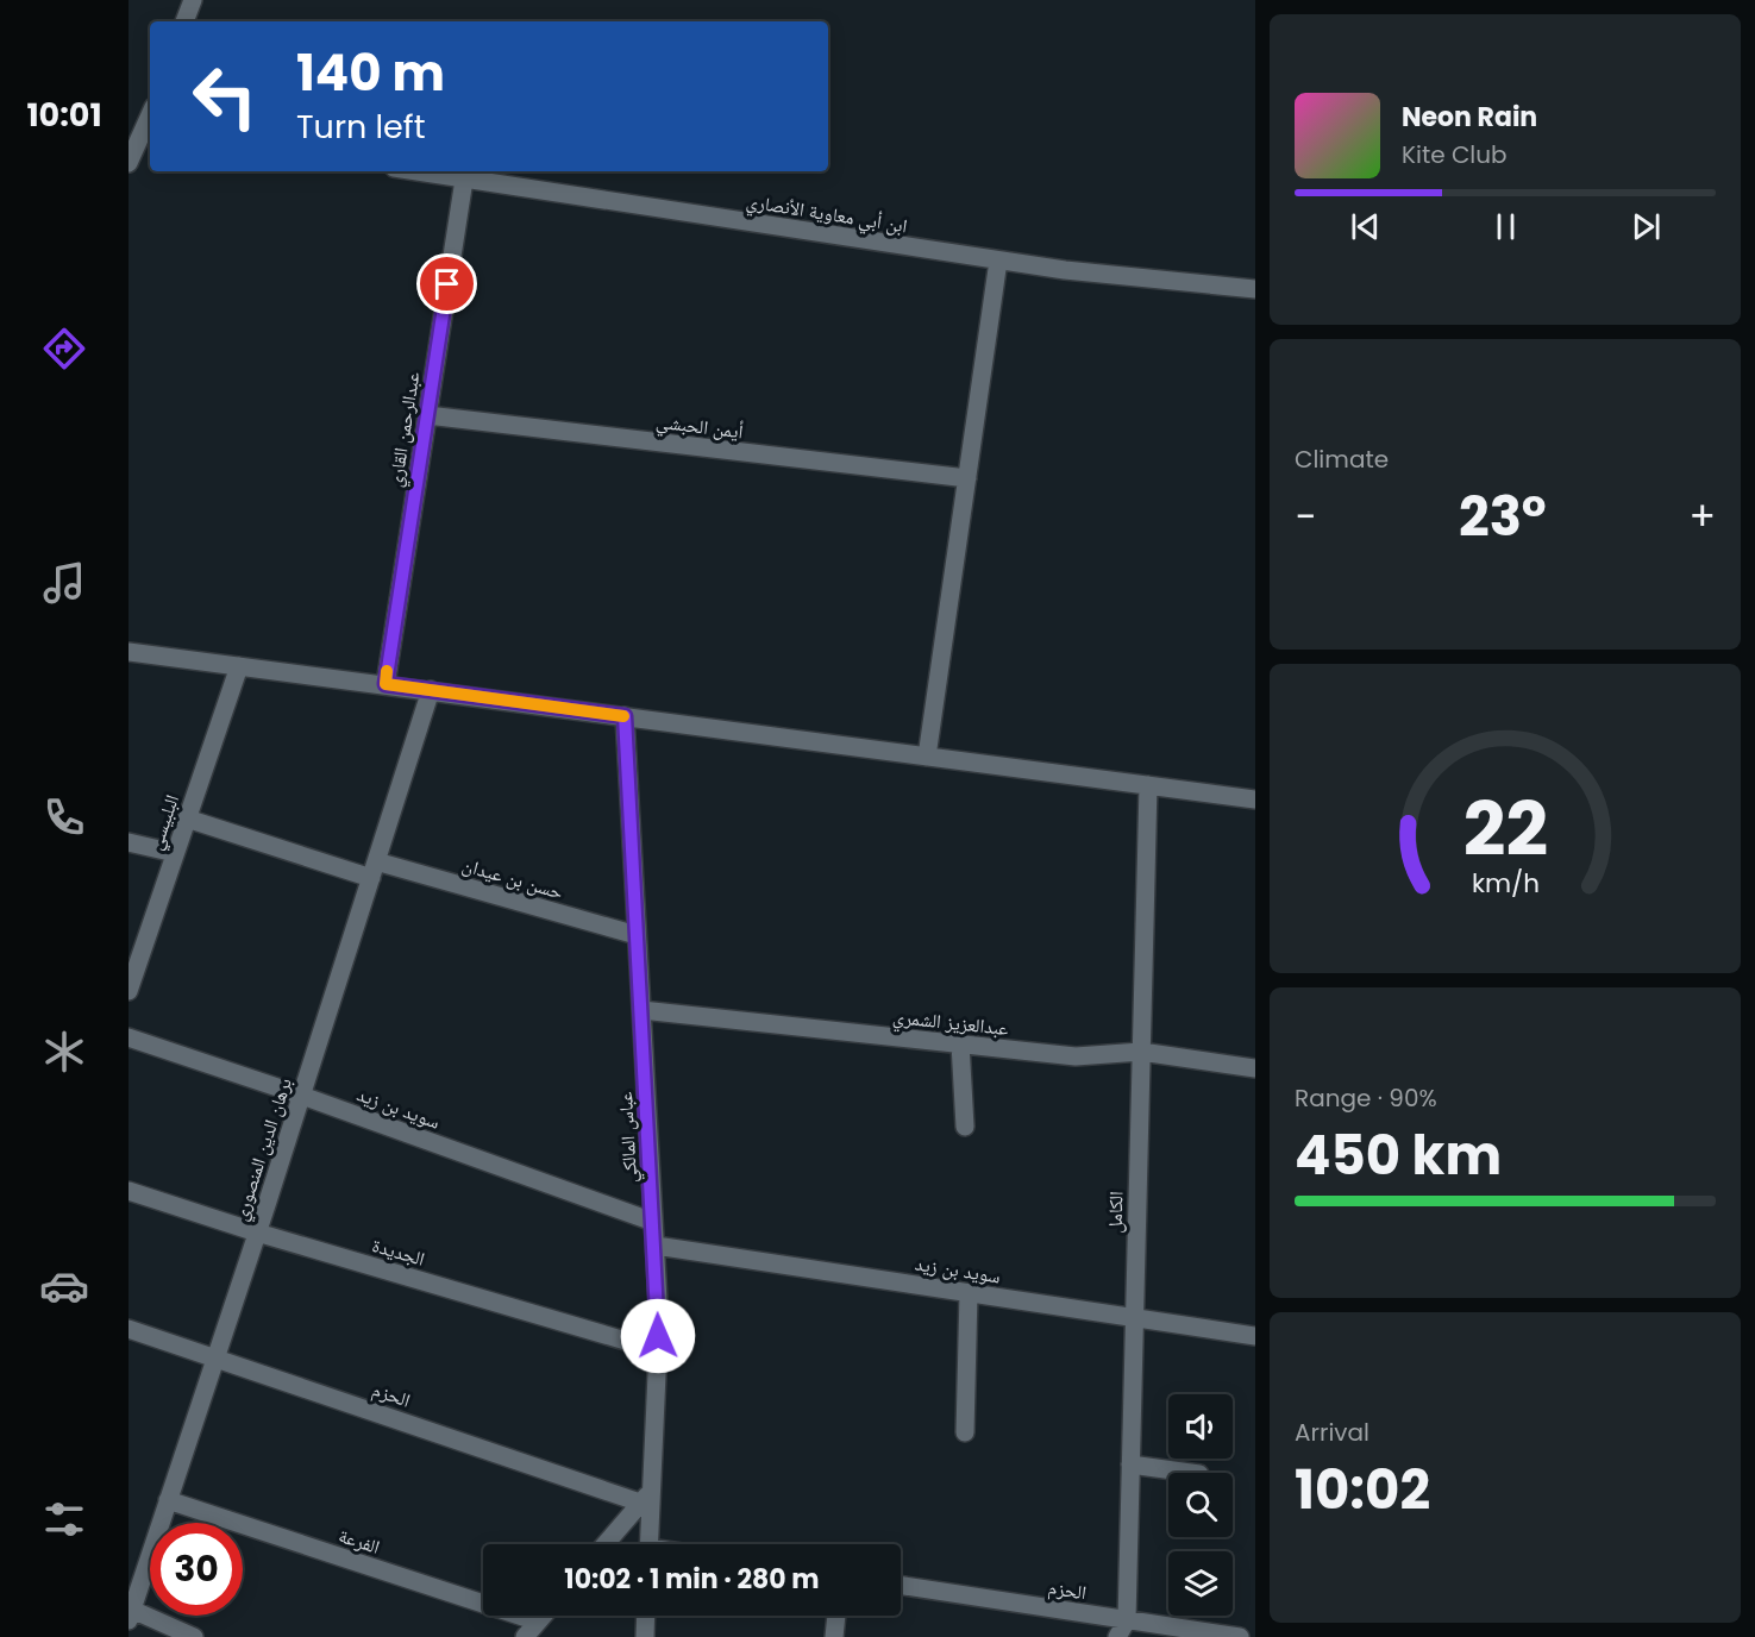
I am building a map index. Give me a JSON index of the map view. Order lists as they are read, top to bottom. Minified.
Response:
{"streets":{"street":["ابن أبي معاوية الأنصاري","أيمن الحبشي","عبدالرحمن القاري","البلبيسي","حسن بن عيدان","عبدالعزيز الشمري","سويد بن زيد","عباس المالكي","برهان الدين المنصوري","الكامل","الجديدة","الحزم","الفرعة"]},"crossings":[["ابن أبي معاوية الأنصاري","عبدالرحمن القاري"],["أيمن الحبشي","عبدالرحمن القاري"],["البلبيسي","حسن بن عيدان"],["حسن بن عيدان","عباس المالكي"],["حسن بن عيدان","برهان الدين المنصوري"],["عبدالعزيز الشمري","عباس المالكي"],["عبدالعزيز الشمري","الكامل"],["سويد بن زيد","عباس المالكي"],["سويد بن زيد","برهان الدين المنصوري"],["سويد بن زيد","الكامل"],["عباس المالكي","الجديدة"],["عباس المالكي","الحزم"],["برهان الدين المنصوري","الجديدة"],["برهان الدين المنصوري","الحزم"],["برهان الدين المنصوري","الفرعة"],["الكامل","الحزم"]],"page":{"tabs":"10:01","turn":["140 m","Turn left"],"song":["Neon Rain","Kite Club"],"tile":["Climate",["Range · 90%","450 km"],["Arrival","10:02"]],"heat":["−","23°","+"],"limit":"30","trip":"10:02 · 1 min · 280 m","gauge":["22","km/h"]}}
